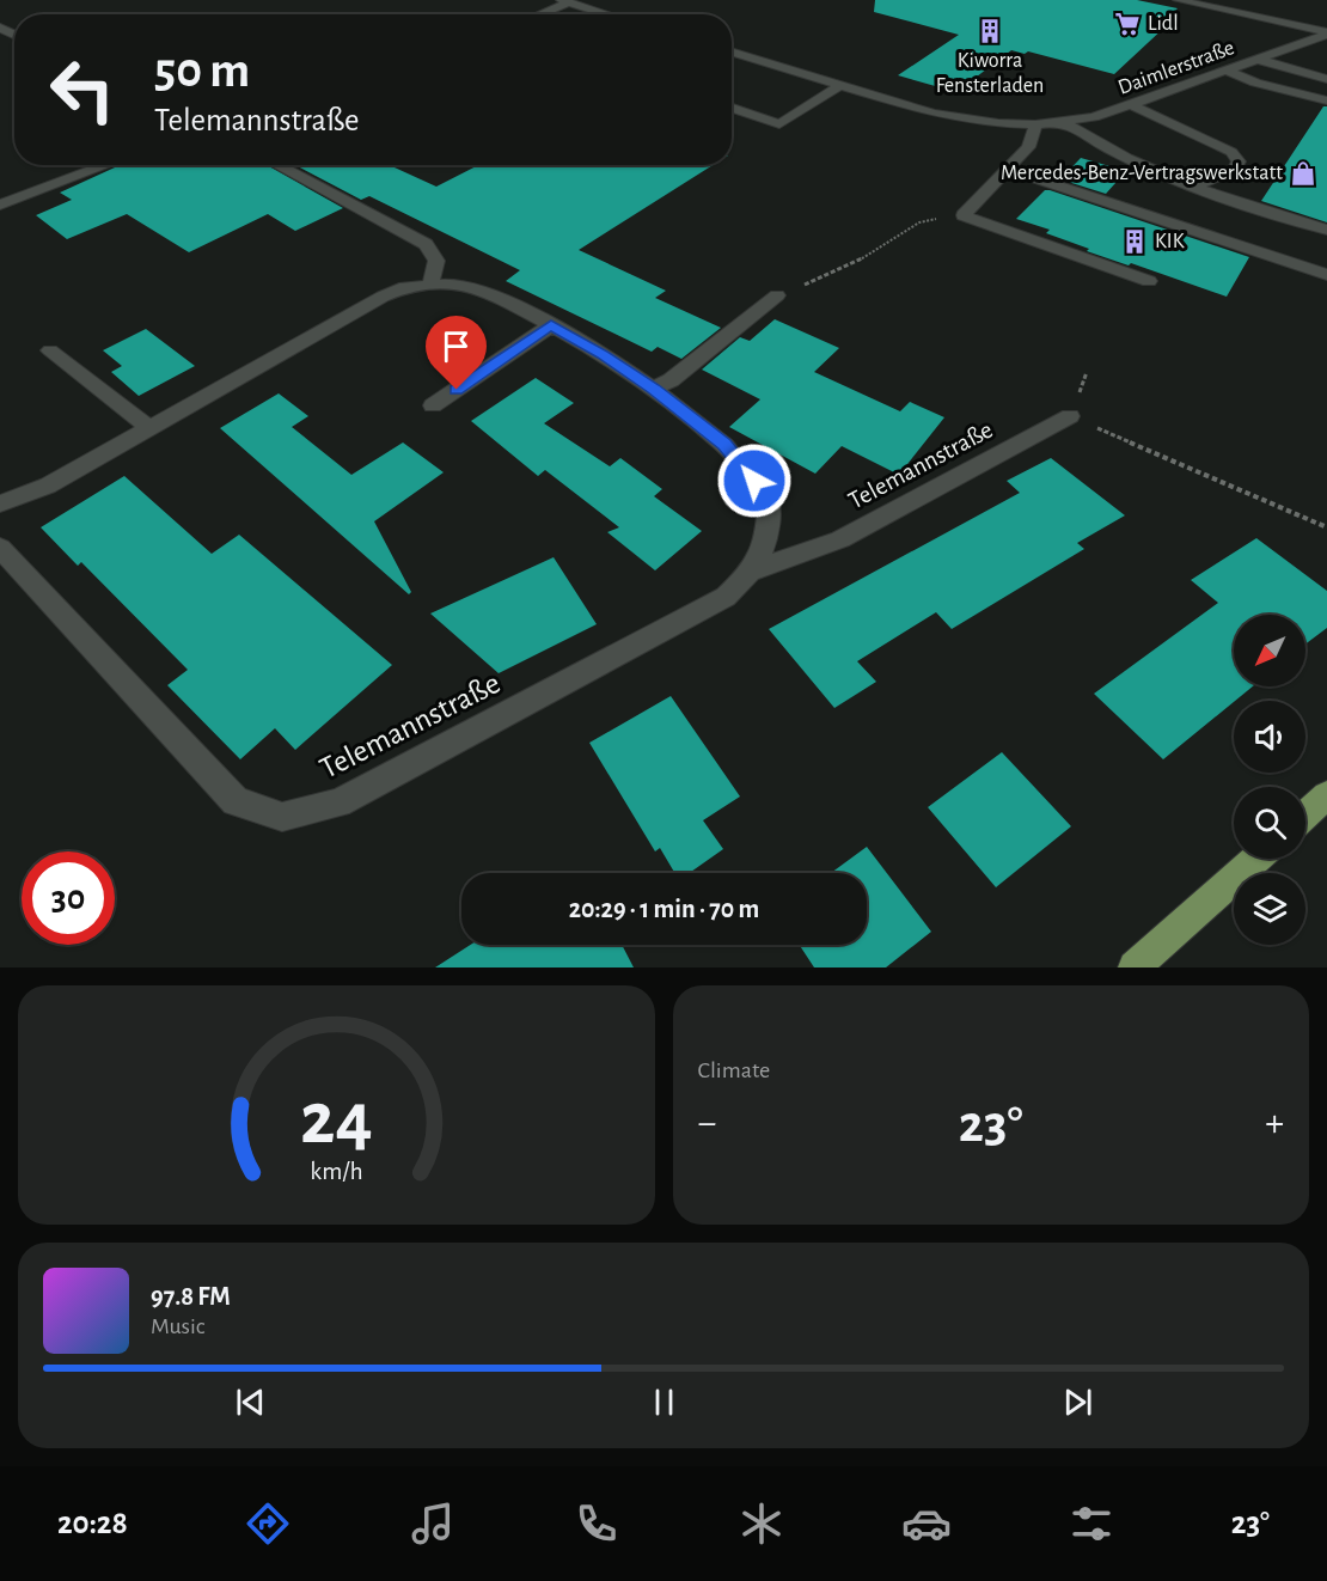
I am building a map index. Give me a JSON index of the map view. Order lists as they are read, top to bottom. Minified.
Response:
{"streets":{"street":["Daimlerstraße","Telemannstraße"]},"places":{"supermarket":["Lidl"],"building":["Kiworra Fensterladen","KIK"],"shop":["Mercedes-Benz-Vertragswerkstatt"]},"north":"bottom left","page":{"turn":["50 m","Telemannstraße"],"limit":"30","trip":"20:29 · 1 min · 70 m","tile":"Climate","heat":["−","23°","+"],"song":["97.8 FM","Music"],"tabs":["20:28","23°"],"gauge":["24","km/h"]}}
